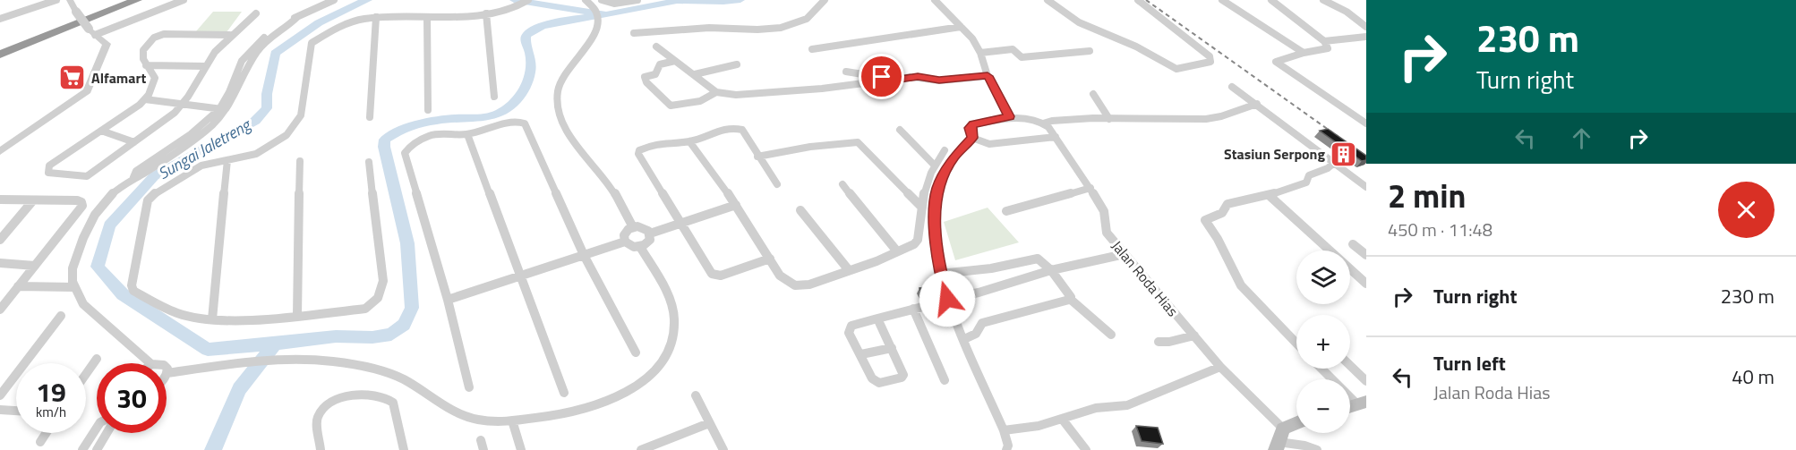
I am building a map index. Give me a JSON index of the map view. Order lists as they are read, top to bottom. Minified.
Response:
{"streets":{"street":["Jalan Roda Hias"]},"water":["Sungai Jaletreng"],"places":{"supermarket":["Alfamart"],"building":["Stasiun Serpong"]},"page":{"turn":["230 m","Turn right"],"heading":["2 min","450 m · 11:48"],"map_buttons":["+","−"],"list":[{"name":"Turn right","value":"230 m"},{"name":"Turn left","note":"Jalan Roda Hias","value":"40 m"}],"speed":"19 km/h","limit":"30"}}
